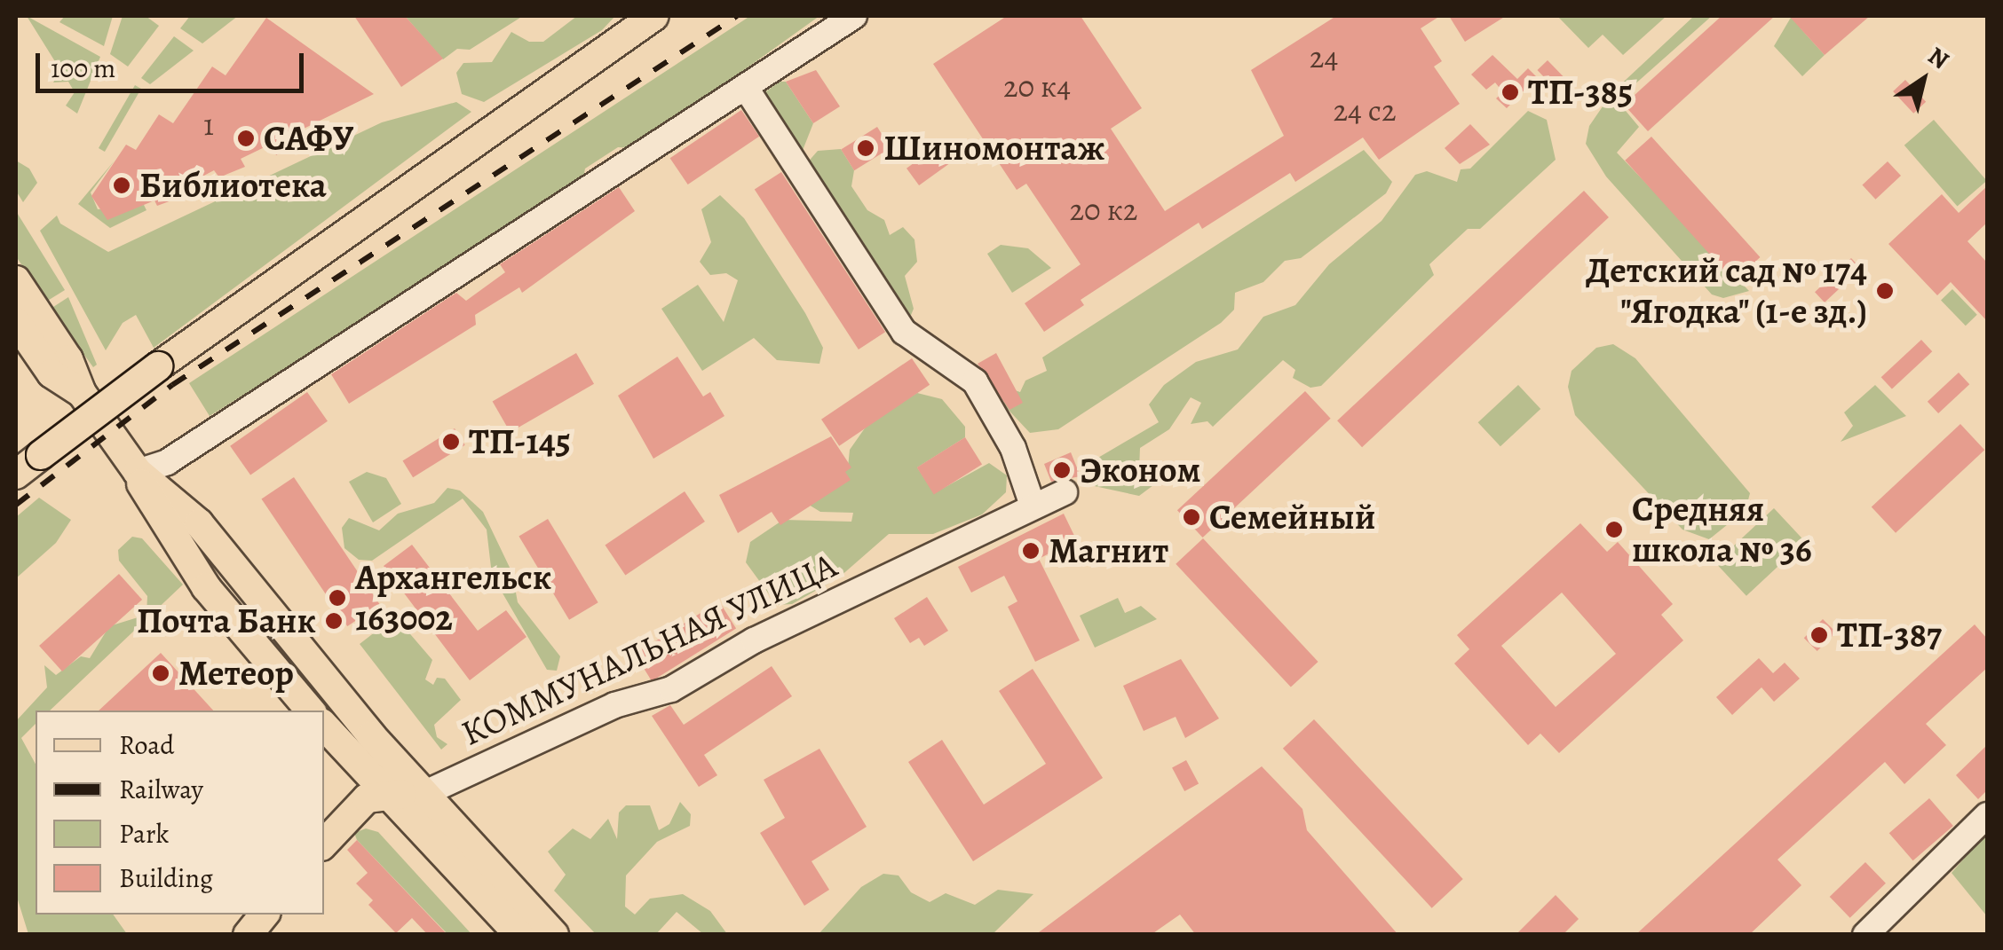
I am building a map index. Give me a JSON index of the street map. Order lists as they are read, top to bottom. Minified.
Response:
{"streets":{"main road":["КОММУНАЛЬНАЯ УЛИЦА"]},"places":["ТП-385","САФУ","Шиномонтаж","Библиотека","Детский сад № 174 \"Ягодка\" (1-е зд.)","ТП-145","Эконом","Семейный","Средняя школа № 36","Магнит","Архангельск 163002","Почта Банк","ТП-387","Метеор"],"house_numbers":["24","20 к4","24 с2","1","20 к2"],"legend":["Road","Railway","Park","Building"],"scale_bar":"100 m","north":"top right"}
